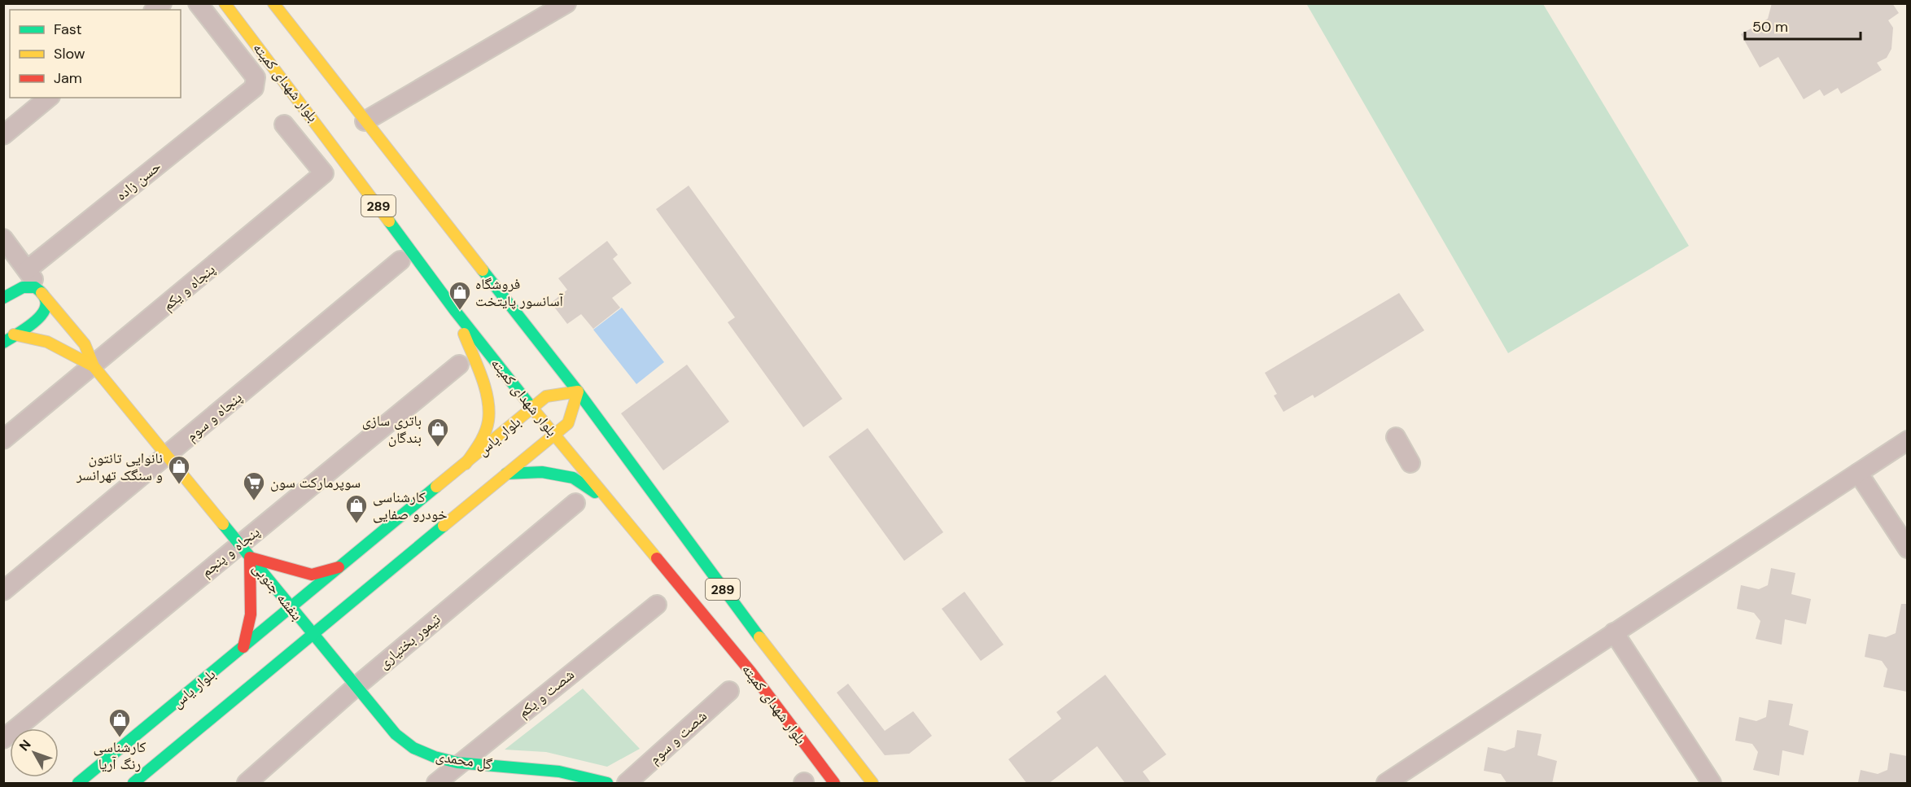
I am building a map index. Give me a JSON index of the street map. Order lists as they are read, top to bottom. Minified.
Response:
{"streets":{"main road":["بلوار شهدای کمیته","289","بلوار یاس","بنفشه جنوبی","گل محمدی"],"street":["حسن زاده","پنجاه و یکم","پنجاه و سوم","پنجاه و پنجم","تیمور بختیاری","شصت و یکم","شصت و سوم"]},"crossings":[["بلوار شهدای کمیته","بلوار یاس"],["حسن زاده","بنفشه جنوبی"],["پنجاه و یکم","بنفشه جنوبی"],["پنجاه و سوم","بنفشه جنوبی"],["بلوار یاس","بنفشه جنوبی"],["پنجاه و پنجم","بنفشه جنوبی"],["بنفشه جنوبی","گل محمدی"],["تیمور بختیاری","گل محمدی"],["شصت و یکم","گل محمدی"]],"places":{"shop":["فروشگاه آسانسور پایتخت","باتری سازی بندگان","نانوایی تانتون و سنگک تهرانسر","کارشناسی خودرو صفایی","کارشناسی رنگ آریا"],"supermarket":["سوپرمارکت سون"]},"legend":["Fast","Slow","Jam"],"scale_bar":"50 m","north":"top left"}
